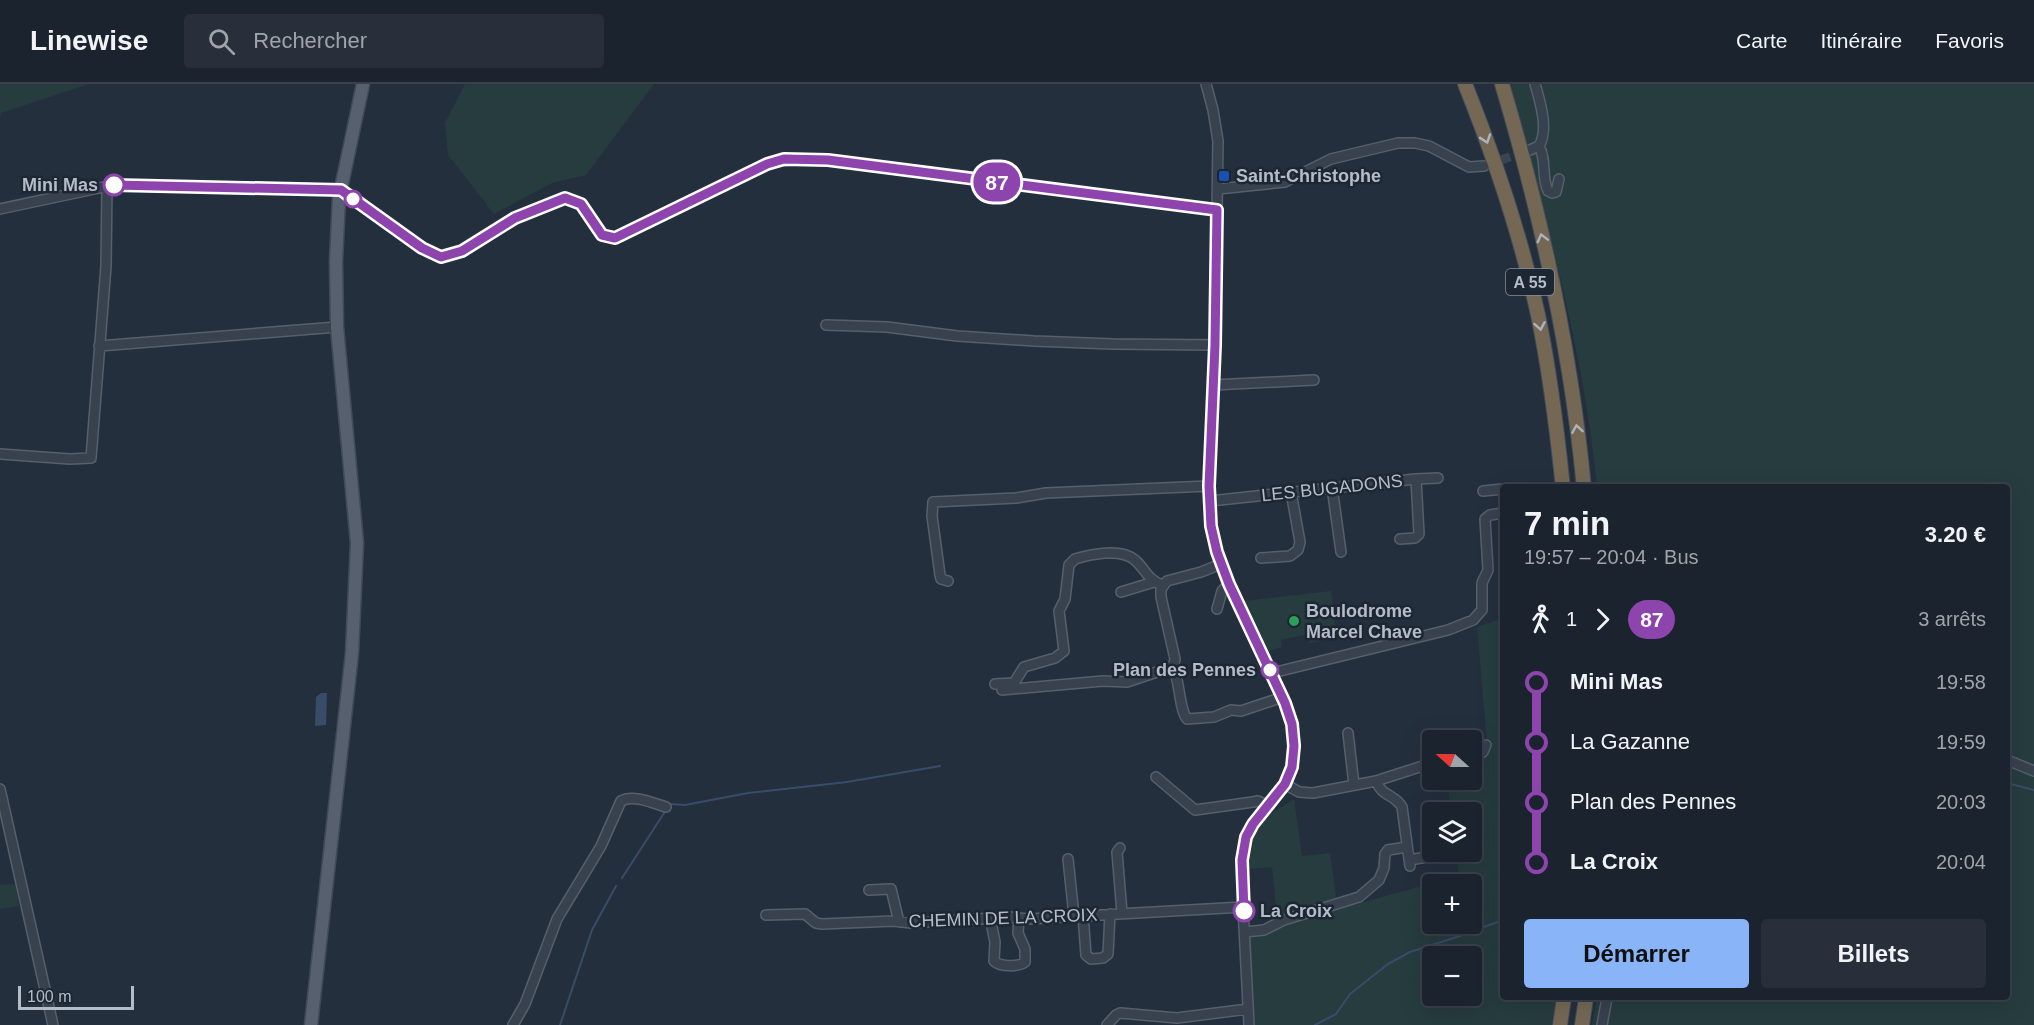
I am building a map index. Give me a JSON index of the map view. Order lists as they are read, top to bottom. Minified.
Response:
{"streets":{"highway":["A 55"],"street":["LES BUGADONS","CHEMIN DE LA CROIX"]},"places":{"transit":["Saint-Christophe"],"other":["Mini Mas","Boulodrome Marcel Chave","Plan des Pennes","La Croix"]},"lines":["bus line 87"],"scale_bar":"100 m","north":"left","page":{"header":"Linewise","search":"Rechercher","nav":["Carte","Itinéraire","Favoris"],"on_map":"87","heading":["7 min","19:57 – 20:04 · Bus","3.20 €"],"legs":["1","87","3 arrêts"],"list":[{"name":"Mini Mas","value":"19:58"},{"name":"La Gazanne","value":"19:59"},{"name":"Plan des Pennes","value":"20:03"},{"name":"La Croix","value":"20:04"}],"map_buttons":["+","−"],"buttons":["Démarrer","Billets"],"scale":"100 m"}}
